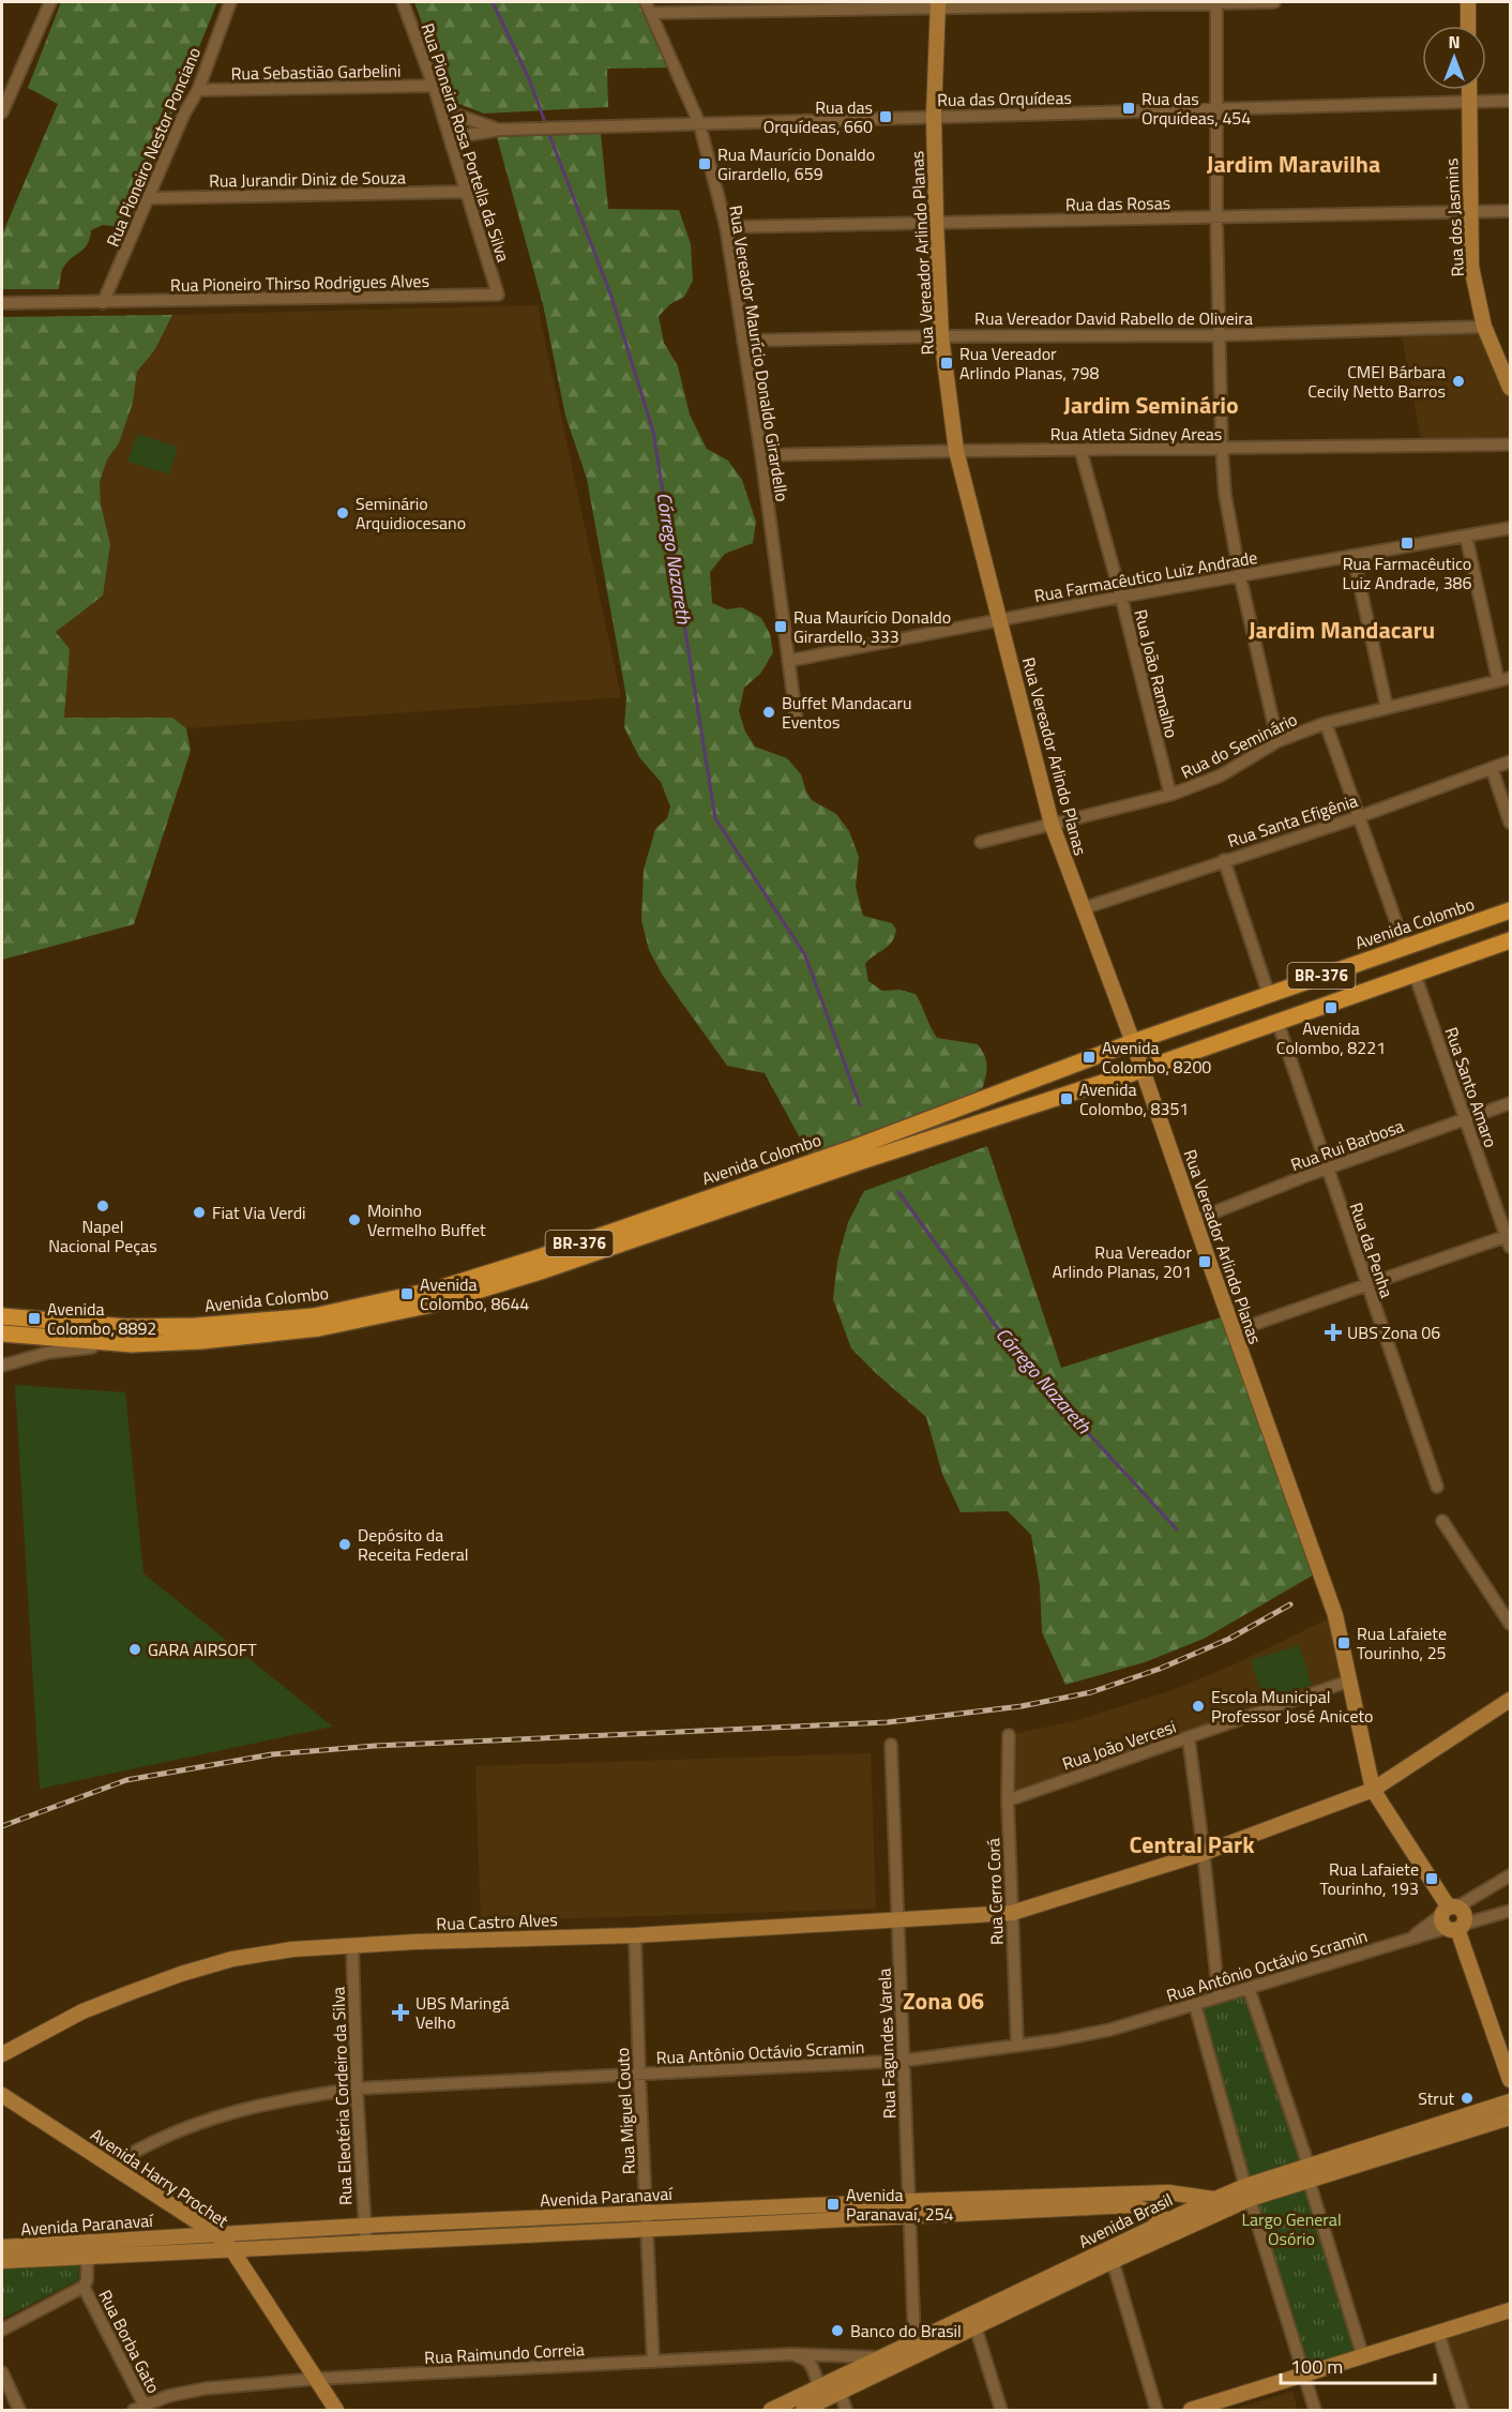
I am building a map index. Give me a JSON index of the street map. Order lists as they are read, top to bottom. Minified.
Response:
{"streets":{"main road":["Avenida Colombo","BR-376"],"street":["Rua Sebastião Garbelini","Rua das Orquídeas","Rua Pioneira Rosa Portella da Silva","Rua Pioneiro Nestor Ponciano","Rua Jurandir Diniz de Souza","Rua das Rosas","Rua dos Jasmins","Rua Vereador Arlindo Planas","Rua Pioneiro Thirso Rodrigues Alves","Rua Vereador David Rabello de Oliveira","Rua Vereador Maurício Donaldo Girardello","Rua Atleta Sidney Areas","Rua Farmacêutico Luiz Andrade","Rua João Ramalho","Rua do Seminário","Rua Santa Efigênia","Rua Santo Amaro","Rua Rui Barbosa","Rua da Penha","Rua João Vercesi","Rua Cerro Corá","Rua Castro Alves","Rua Antônio Octávio Scramin","Rua Fagundes Varela","Rua Eleotéria Cordeiro da Silva","Rua Miguel Couto","Avenida Harry Prochet","Avenida Paranavaí","Avenida Brasil","Rua Borba Gato","Rua Raimundo Correia"]},"crossings":[["Rua Sebastião Garbelini","Rua Pioneira Rosa Portella da Silva"],["Rua Sebastião Garbelini","Rua Pioneiro Nestor Ponciano"],["Rua das Orquídeas","Rua Pioneira Rosa Portella da Silva"],["Rua das Orquídeas","Rua dos Jasmins"],["Rua das Orquídeas","Rua Vereador Arlindo Planas"],["Rua das Orquídeas","Rua Vereador Maurício Donaldo Girardello"],["Rua Pioneira Rosa Portella da Silva","Rua Jurandir Diniz de Souza"],["Rua Pioneira Rosa Portella da Silva","Rua Pioneiro Thirso Rodrigues Alves"],["Rua Pioneiro Nestor Ponciano","Rua Jurandir Diniz de Souza"],["Rua Pioneiro Nestor Ponciano","Rua Pioneiro Thirso Rodrigues Alves"],["Rua das Rosas","Rua dos Jasmins"],["Rua das Rosas","Rua Vereador Arlindo Planas"],["Rua das Rosas","Rua Vereador Maurício Donaldo Girardello"],["Rua dos Jasmins","Rua Vereador David Rabello de Oliveira"],["Rua Vereador Arlindo Planas","Rua Vereador David Rabello de Oliveira"],["Rua Vereador Arlindo Planas","Rua Atleta Sidney Areas"],["Rua Vereador Arlindo Planas","Rua Farmacêutico Luiz Andrade"],["Rua Vereador Arlindo Planas","Rua do Seminário"],["Rua Vereador Arlindo Planas","Rua Santa Efigênia"],["Rua Vereador Arlindo Planas","Avenida Colombo"],["Rua Vereador Arlindo Planas","Rua Rui Barbosa"],["Rua Vereador Arlindo Planas","Rua João Vercesi"],["Rua Vereador Arlindo Planas","Rua Castro Alves"],["Rua Vereador David Rabello de Oliveira","Rua Vereador Maurício Donaldo Girardello"],["Rua Vereador Maurício Donaldo Girardello","Rua Atleta Sidney Areas"],["Rua Vereador Maurício Donaldo Girardello","Rua Farmacêutico Luiz Andrade"],["Rua Atleta Sidney Areas","Rua João Ramalho"],["Rua Farmacêutico Luiz Andrade","Rua João Ramalho"],["Rua João Ramalho","Rua do Seminário"],["Avenida Colombo","Rua Santo Amaro"],["Avenida Colombo","Rua da Penha"],["Rua Santo Amaro","Rua Rui Barbosa"],["Rua Rui Barbosa","Rua da Penha"],["Rua João Vercesi","Rua Cerro Corá"],["Rua Cerro Corá","Rua Castro Alves"],["Rua Cerro Corá","Rua Antônio Octávio Scramin"],["Rua Castro Alves","Rua Fagundes Varela"],["Rua Castro Alves","Rua Eleotéria Cordeiro da Silva"],["Rua Castro Alves","Rua Miguel Couto"],["Rua Antônio Octávio Scramin","Rua Fagundes Varela"],["Rua Antônio Octávio Scramin","Rua Eleotéria Cordeiro da Silva"],["Rua Antônio Octávio Scramin","Rua Miguel Couto"],["Rua Antônio Octávio Scramin","Avenida Harry Prochet"],["Rua Fagundes Varela","Avenida Paranavaí"],["Rua Fagundes Varela","Avenida Brasil"],["Rua Eleotéria Cordeiro da Silva","Avenida Paranavaí"],["Rua Miguel Couto","Avenida Paranavaí"],["Rua Miguel Couto","Rua Raimundo Correia"],["Avenida Harry Prochet","Avenida Paranavaí"],["Avenida Harry Prochet","Rua Raimundo Correia"],["Avenida Paranavaí","Avenida Brasil"],["Avenida Brasil","Rua Raimundo Correia"],["Rua Borba Gato","Rua Raimundo Correia"]],"districts":["Jardim Maravilha","Jardim Seminário","Jardim Mandacaru","Central Park","Zona 06"],"water":["Córrego Nazareth"],"parks":["Largo General Osório"],"places":{"transit":["Rua das Orquídeas, 454","Rua das Orquídeas, 660","Rua Maurício Donaldo Girardello, 659","Rua Vereador Arlindo Planas, 798","Rua Farmacêutico Luiz Andrade, 386","Rua Maurício Donaldo Girardello, 333","Avenida Colombo, 8221","Avenida Colombo, 8200","Avenida Colombo, 8351","Rua Vereador Arlindo Planas, 201","Avenida Colombo, 8644","Avenida Colombo, 8892","Rua Lafaiete Tourinho, 25","Rua Lafaiete Tourinho, 193","Avenida Paranavaí, 254"],"other":["CMEI Bárbara Cecily Netto Barros","Seminário Arquidiocesano","Buffet Mandacaru Eventos","Napel Nacional Peças","Fiat Via Verdi","Moinho Vermelho Buffet","Depósito da Receita Federal","GARA AIRSOFT","Escola Municipal Professor José Aniceto","Strut","Banco do Brasil"],"health":["UBS Zona 06","UBS Maringá Velho"]},"scale_bar":"100 m","north":"top"}
